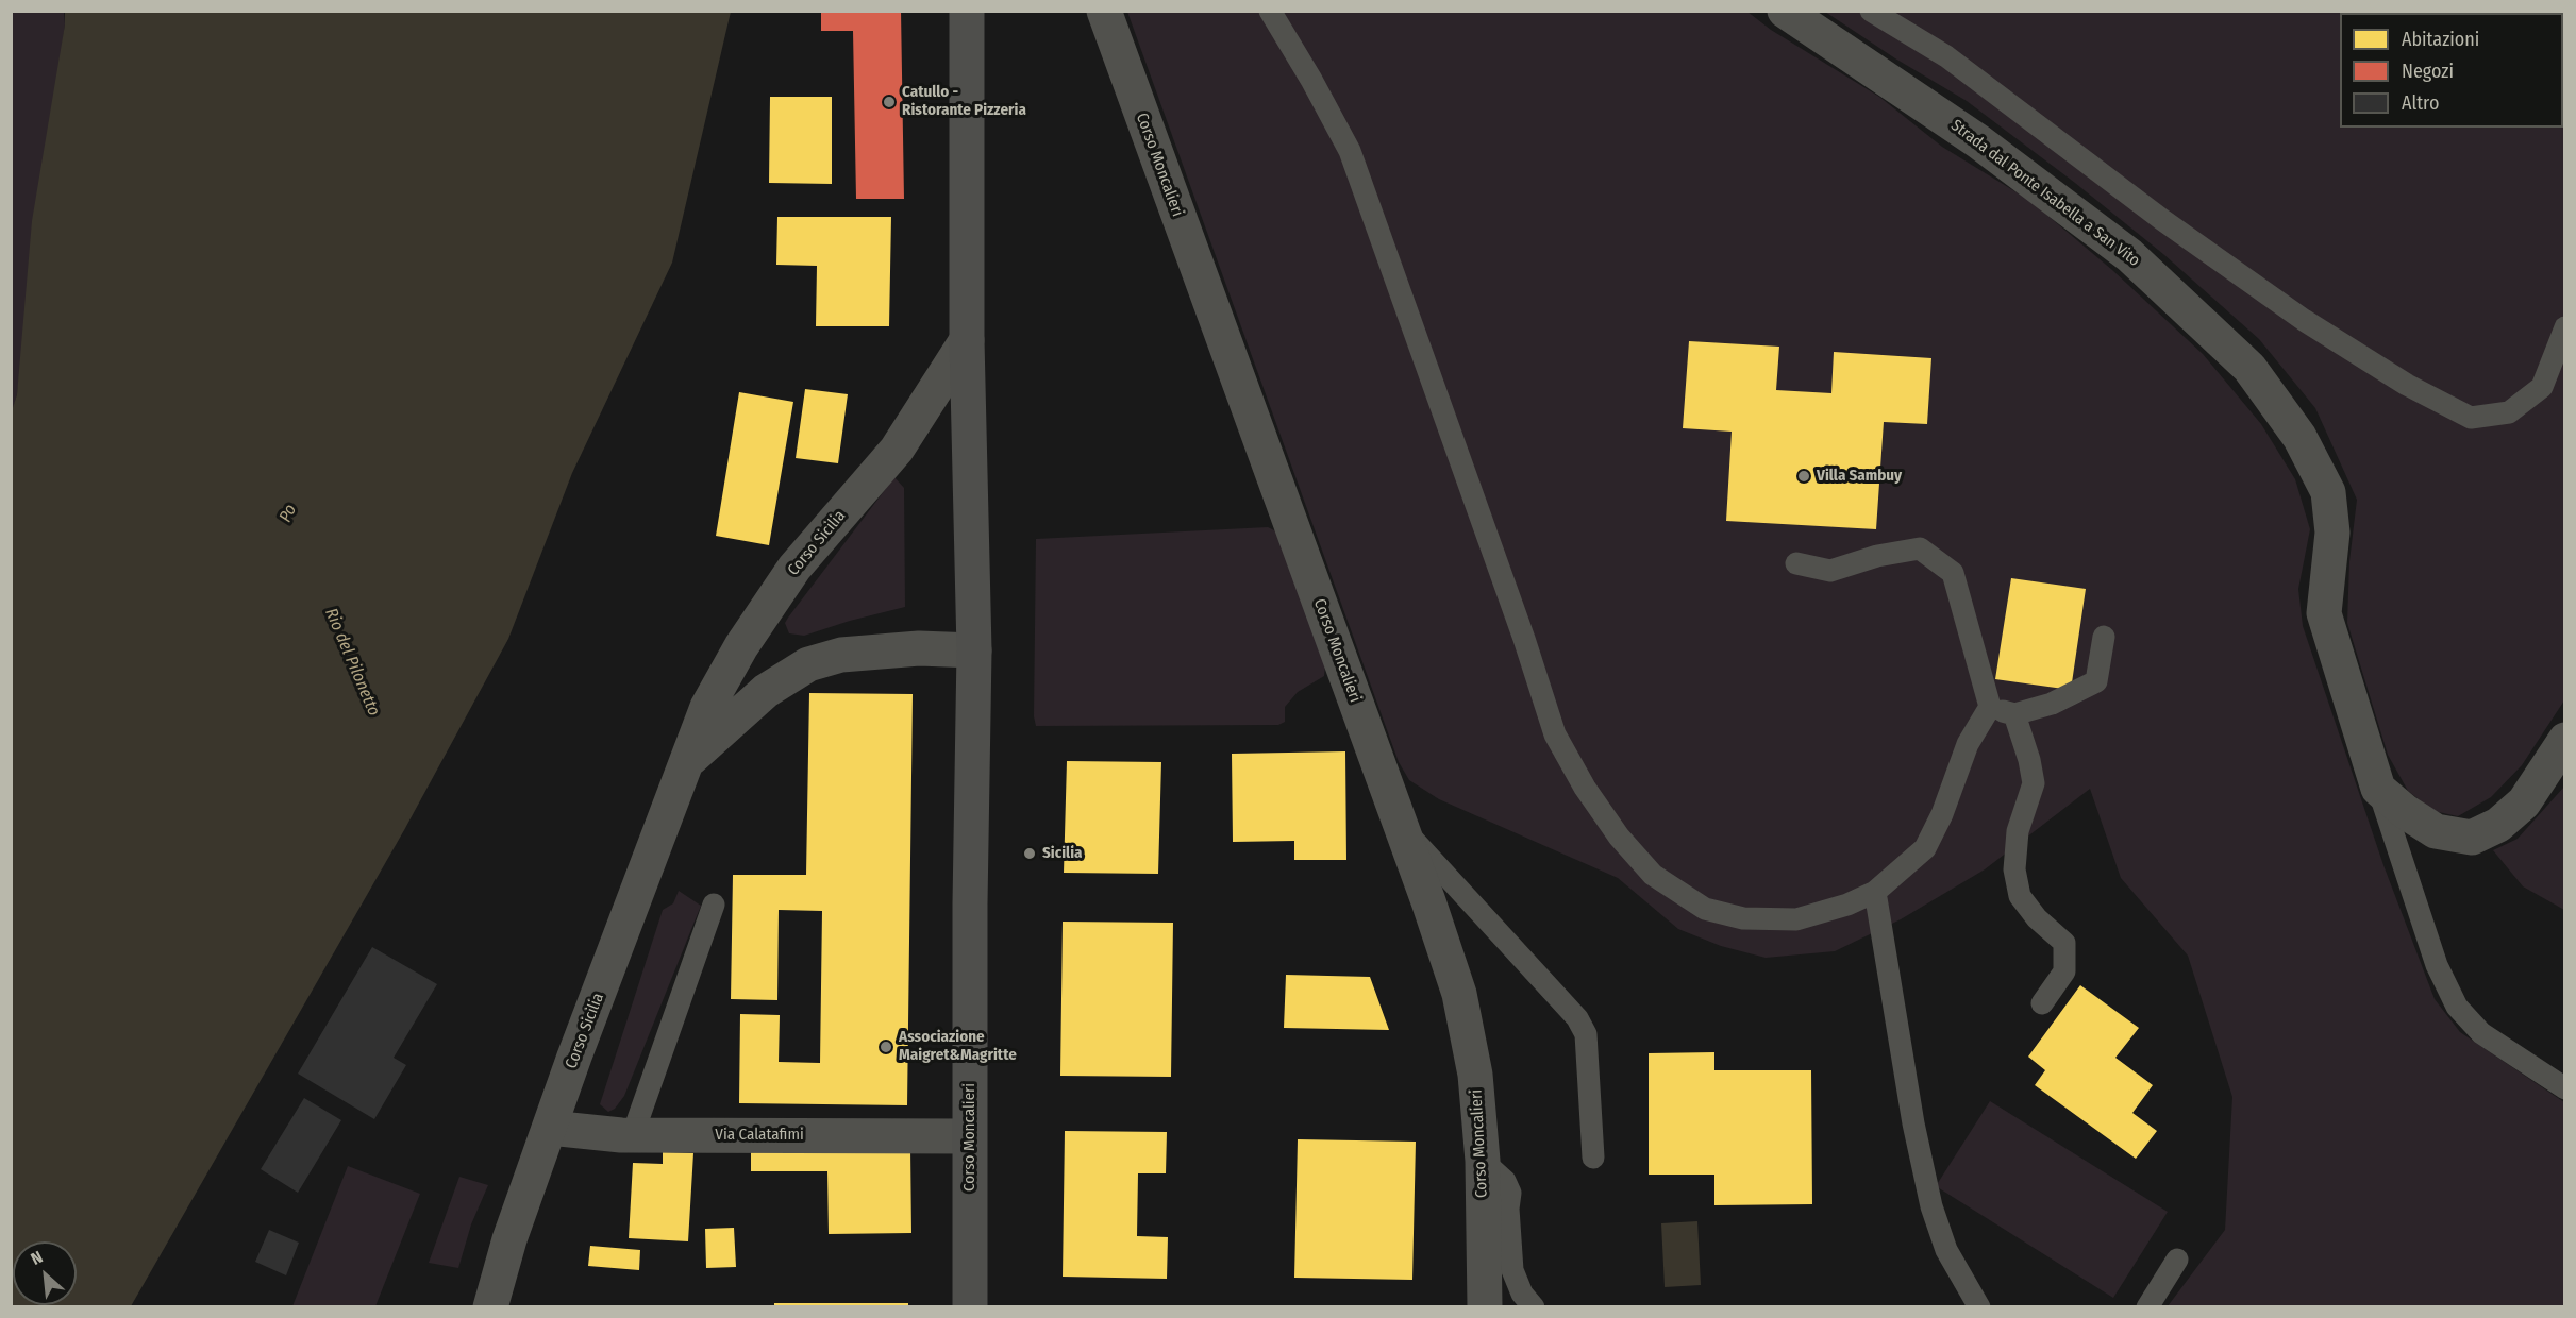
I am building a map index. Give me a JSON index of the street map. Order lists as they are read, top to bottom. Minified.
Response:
{"streets":{"main road":["Corso Moncalieri"],"street":["Strada dal Ponte Isabella a San Vito","Corso Sicilia","Via Calatafimi"]},"crossings":[["Corso Moncalieri","Corso Sicilia"],["Corso Moncalieri","Via Calatafimi"],["Corso Sicilia","Via Calatafimi"]],"water":["Po","Rio del Pilonetto"],"places":["Catullo - Ristorante Pizzeria","Villa Sambuy","Sicilia","Associazione Maigret&Magritte"],"legend":["Abitazioni","Negozi","Altro"],"north":"top left"}
